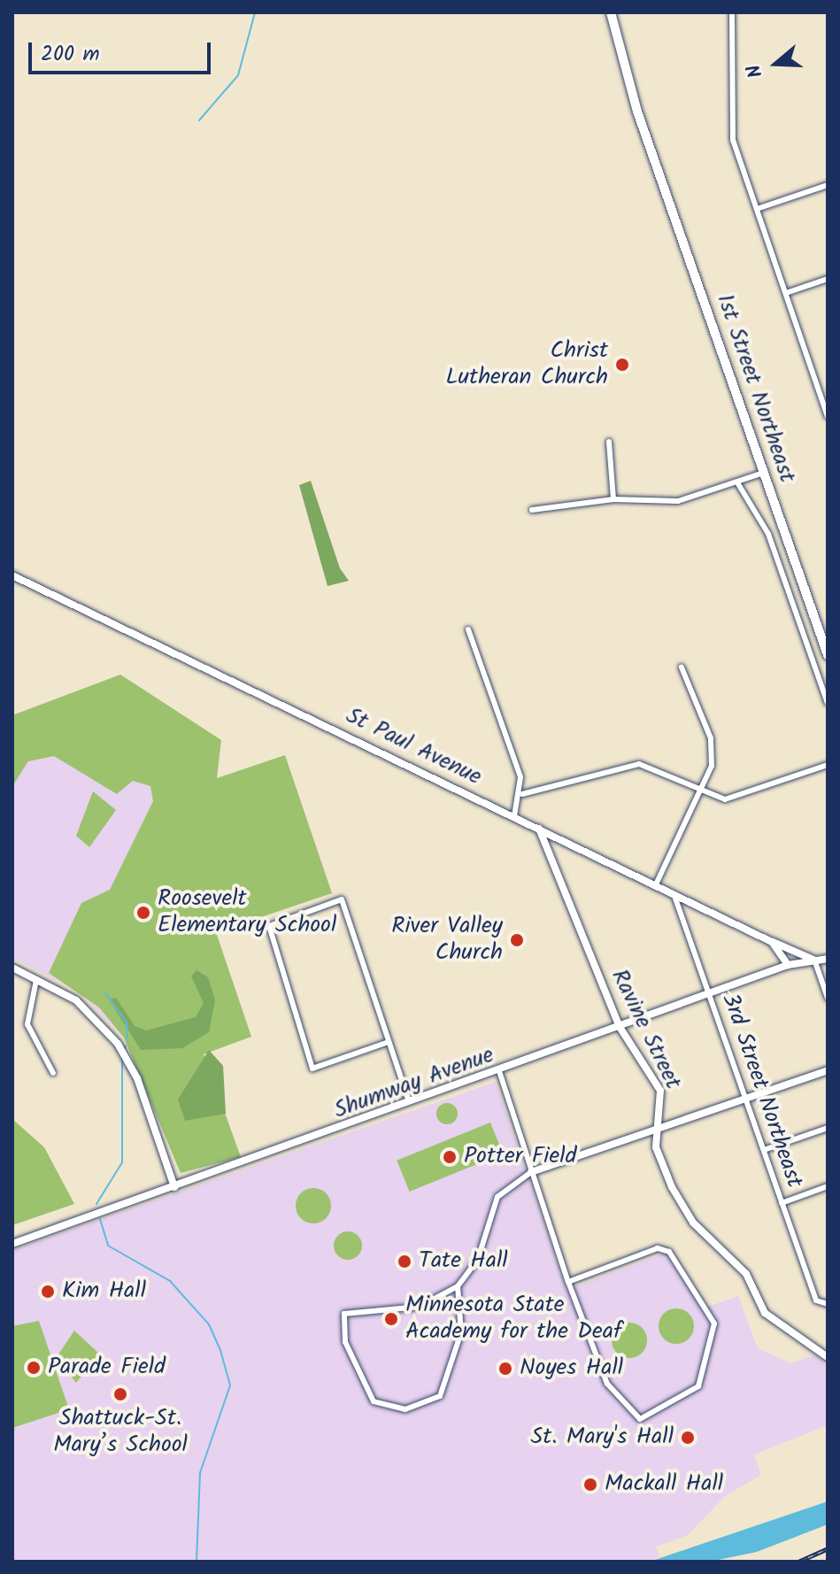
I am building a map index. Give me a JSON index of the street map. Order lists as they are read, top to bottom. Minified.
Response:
{"streets":{"main road":["1st Street Northeast"],"street":["St Paul Avenue","Ravine Street","Shumway Avenue","3rd Street Northeast"]},"crossings":[["St Paul Avenue","Ravine Street"],["St Paul Avenue","Shumway Avenue"],["St Paul Avenue","3rd Street Northeast"],["Ravine Street","Shumway Avenue"],["Shumway Avenue","3rd Street Northeast"]],"places":["Christ Lutheran Church","Roosevelt Elementary School","River Valley Church","Potter Field","Tate Hall","Kim Hall","Minnesota State Academy for the Deaf","Parade Field","Noyes Hall","Shattuck-St. Mary’s School","St. Mary's Hall","Mackall Hall"],"scale_bar":"200 m","north":"left"}
